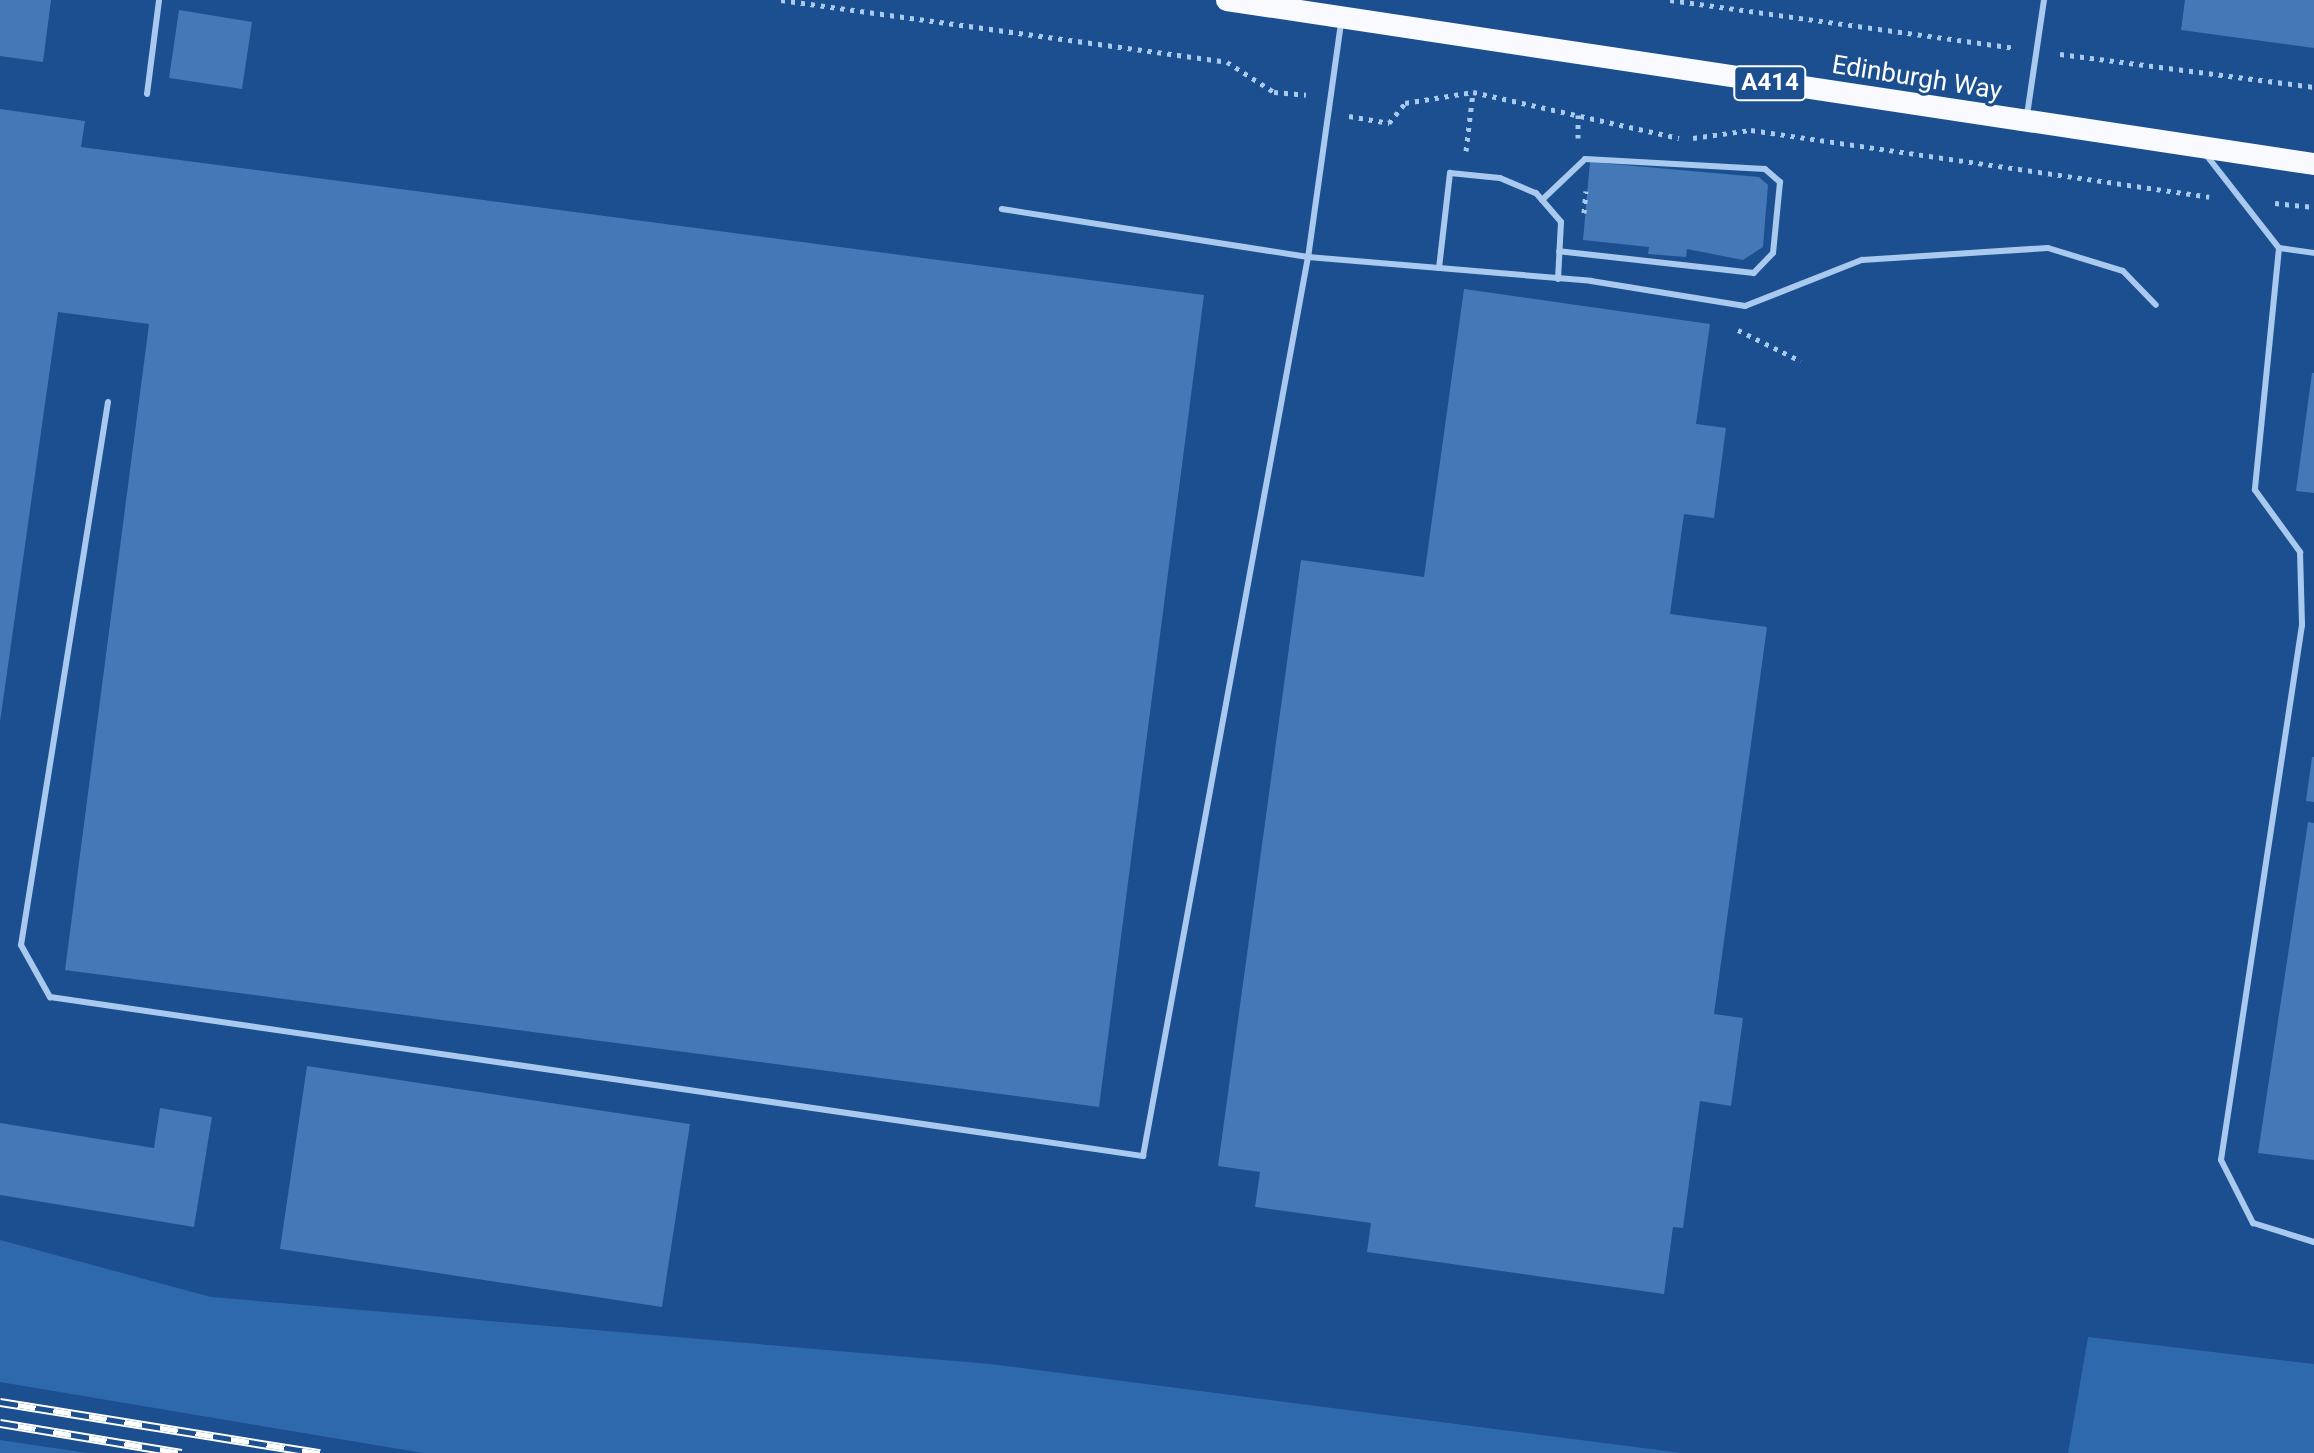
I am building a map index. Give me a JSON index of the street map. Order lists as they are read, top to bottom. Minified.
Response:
{"streets":{"highway":["Edinburgh Way","A414"]}}
